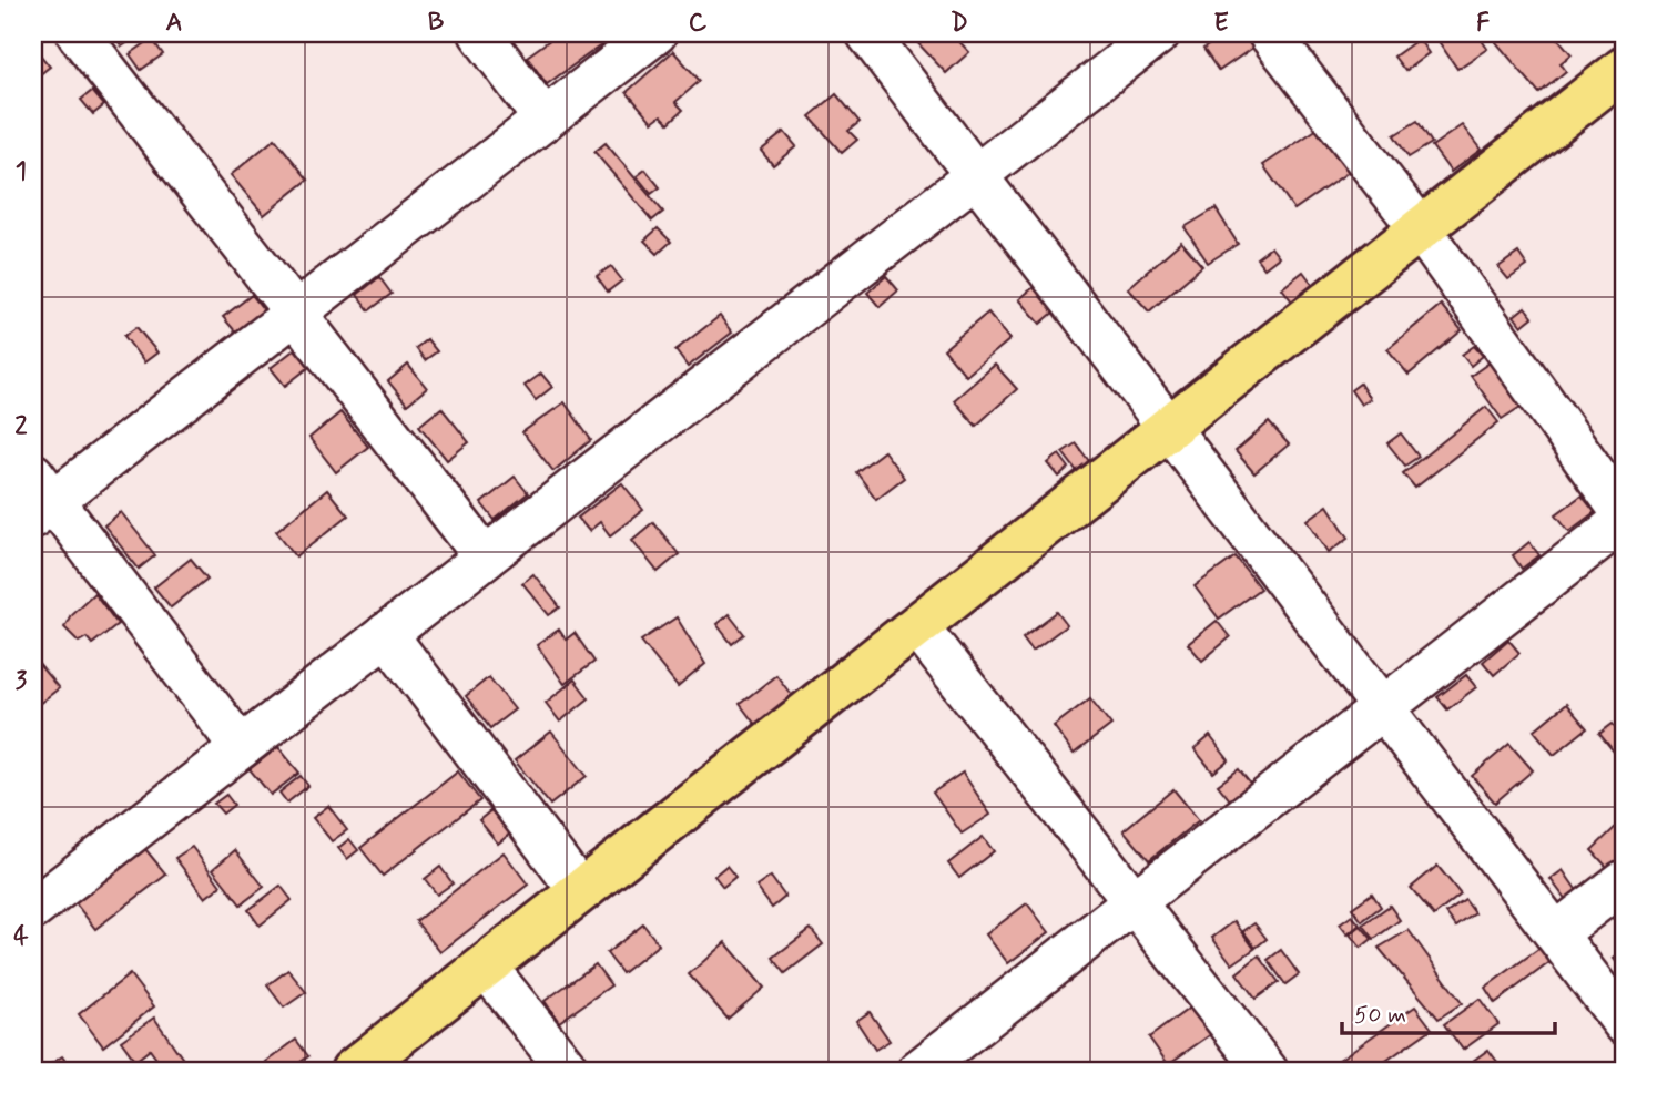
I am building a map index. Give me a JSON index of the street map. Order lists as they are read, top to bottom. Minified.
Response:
{"scale_bar":"50 m","grid":{"columns":["A","B","C","D","E","F"],"rows":["1","2","3","4"]}}
